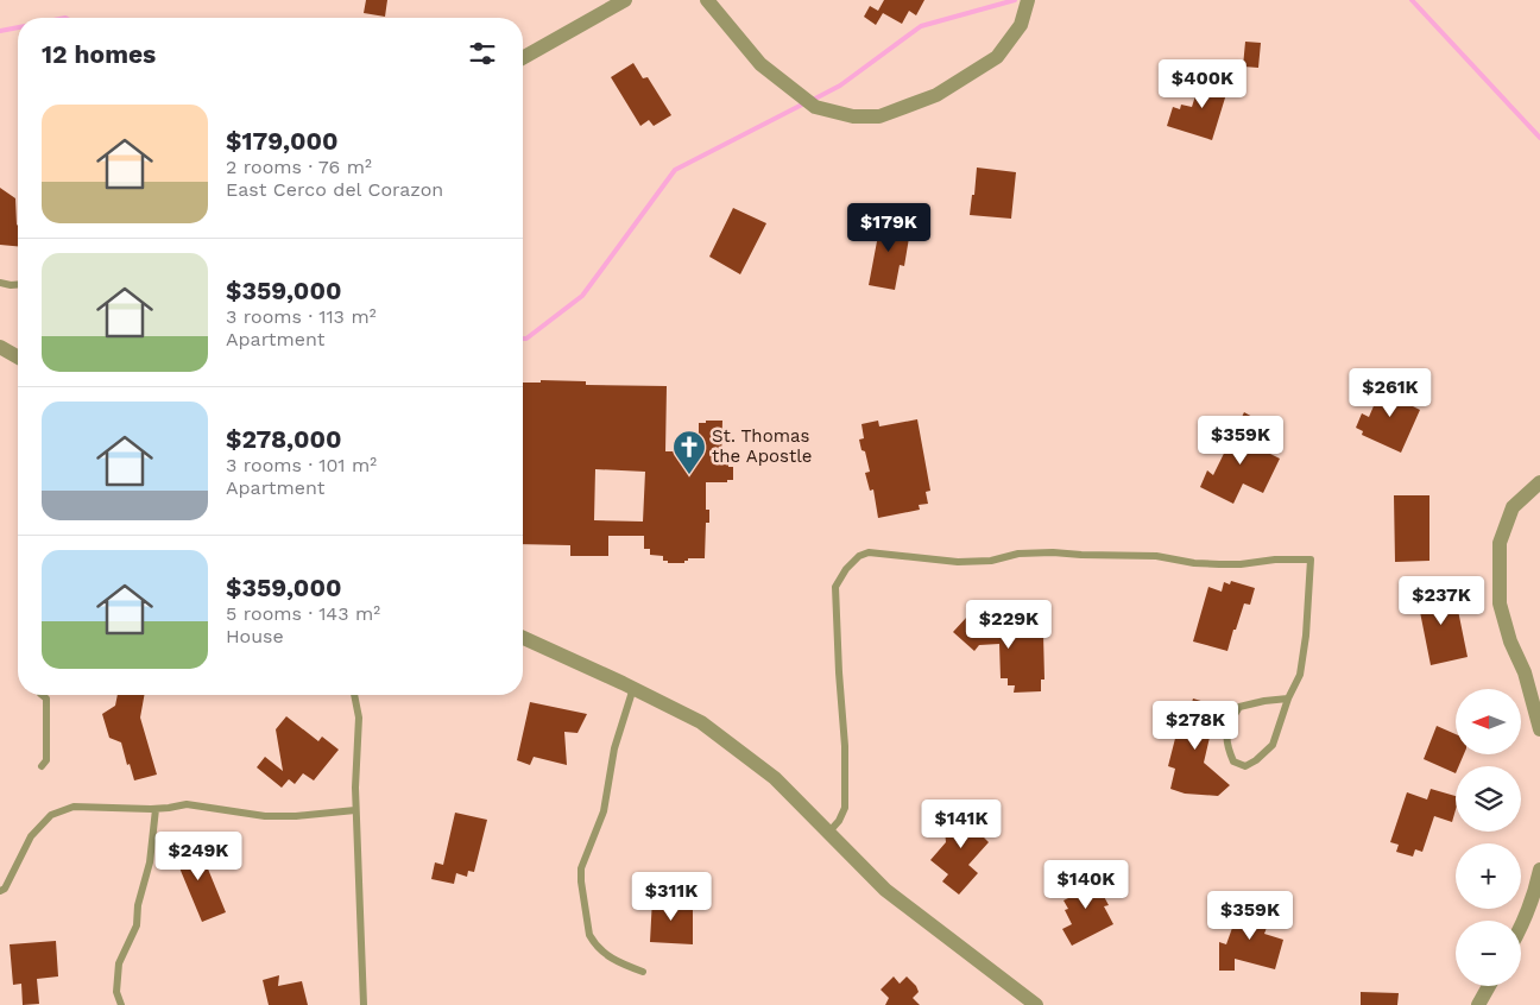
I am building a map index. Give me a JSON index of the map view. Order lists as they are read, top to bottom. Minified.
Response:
{"places":{"church":["St. Thomas the Apostle"]},"north":"left","page":{"heading":"12 homes","price":["$400K","$179K","$261K","$359K","$237K","$229K","$278K","$141K","$249K","$140K","$311K","$359K"],"list":[{"name":"$179,000","note":"2 rooms · 76 m² · East Cerco del Corazon"},{"name":"$359,000","note":"3 rooms · 113 m² · Apartment"},{"name":"$278,000","note":"3 rooms · 101 m² · Apartment"},{"name":"$359,000","note":"5 rooms · 143 m² · House"}],"map_buttons":["+","−"]}}
